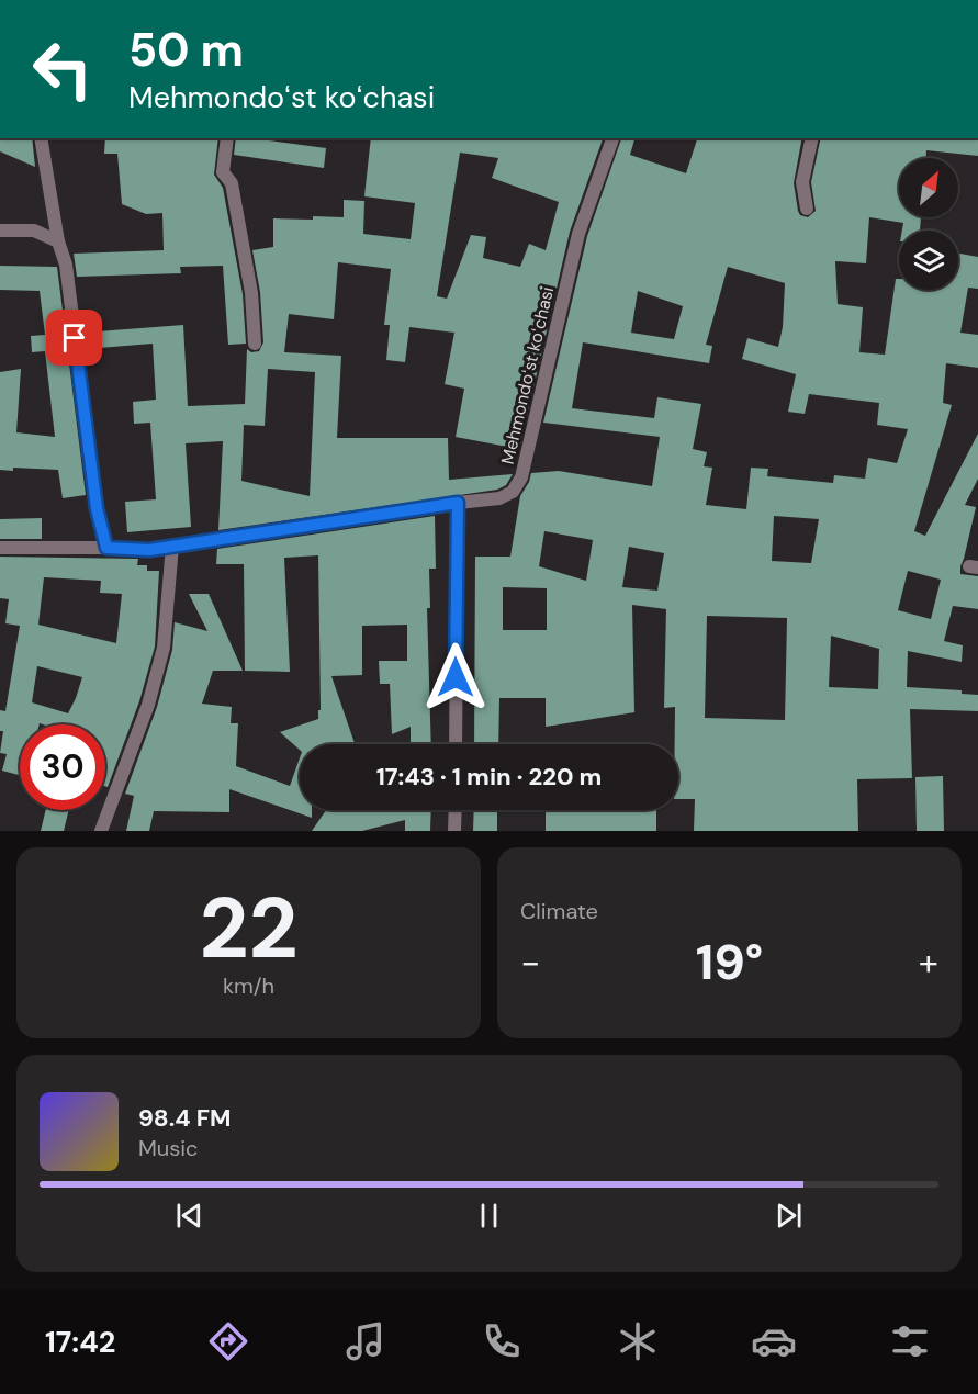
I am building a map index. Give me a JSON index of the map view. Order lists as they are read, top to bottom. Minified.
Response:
{"streets":{"street":["Mehmondoʻst koʻchasi"]},"north":"top right","page":{"turn":["50 m","Mehmondoʻst koʻchasi"],"limit":"30","trip":"17:43 · 1 min · 220 m","tile":[["22","km/h"],"Climate"],"heat":["−","19°","+"],"song":["98.4 FM","Music"],"tabs":"17:42"}}
